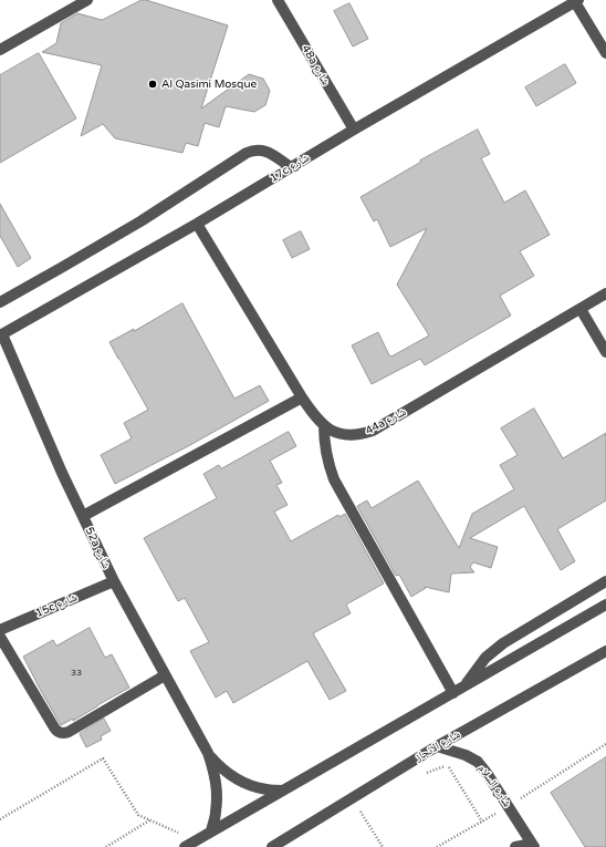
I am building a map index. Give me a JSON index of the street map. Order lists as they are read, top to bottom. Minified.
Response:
{"streets":{"street":["48a شارع","17c شارع","44a شارع","52a شارع","15c شارع","شارع الانجاز","شارع السلام"]},"crossings":[["48a شارع","17c شارع"],["17c شارع","44a شارع"],["17c شارع","52a شارع"],["52a شارع","15c شارع"],["شارع الانجاز","شارع السلام"]],"places":["Al Qasimi Mosque"],"house_numbers":["33"]}
